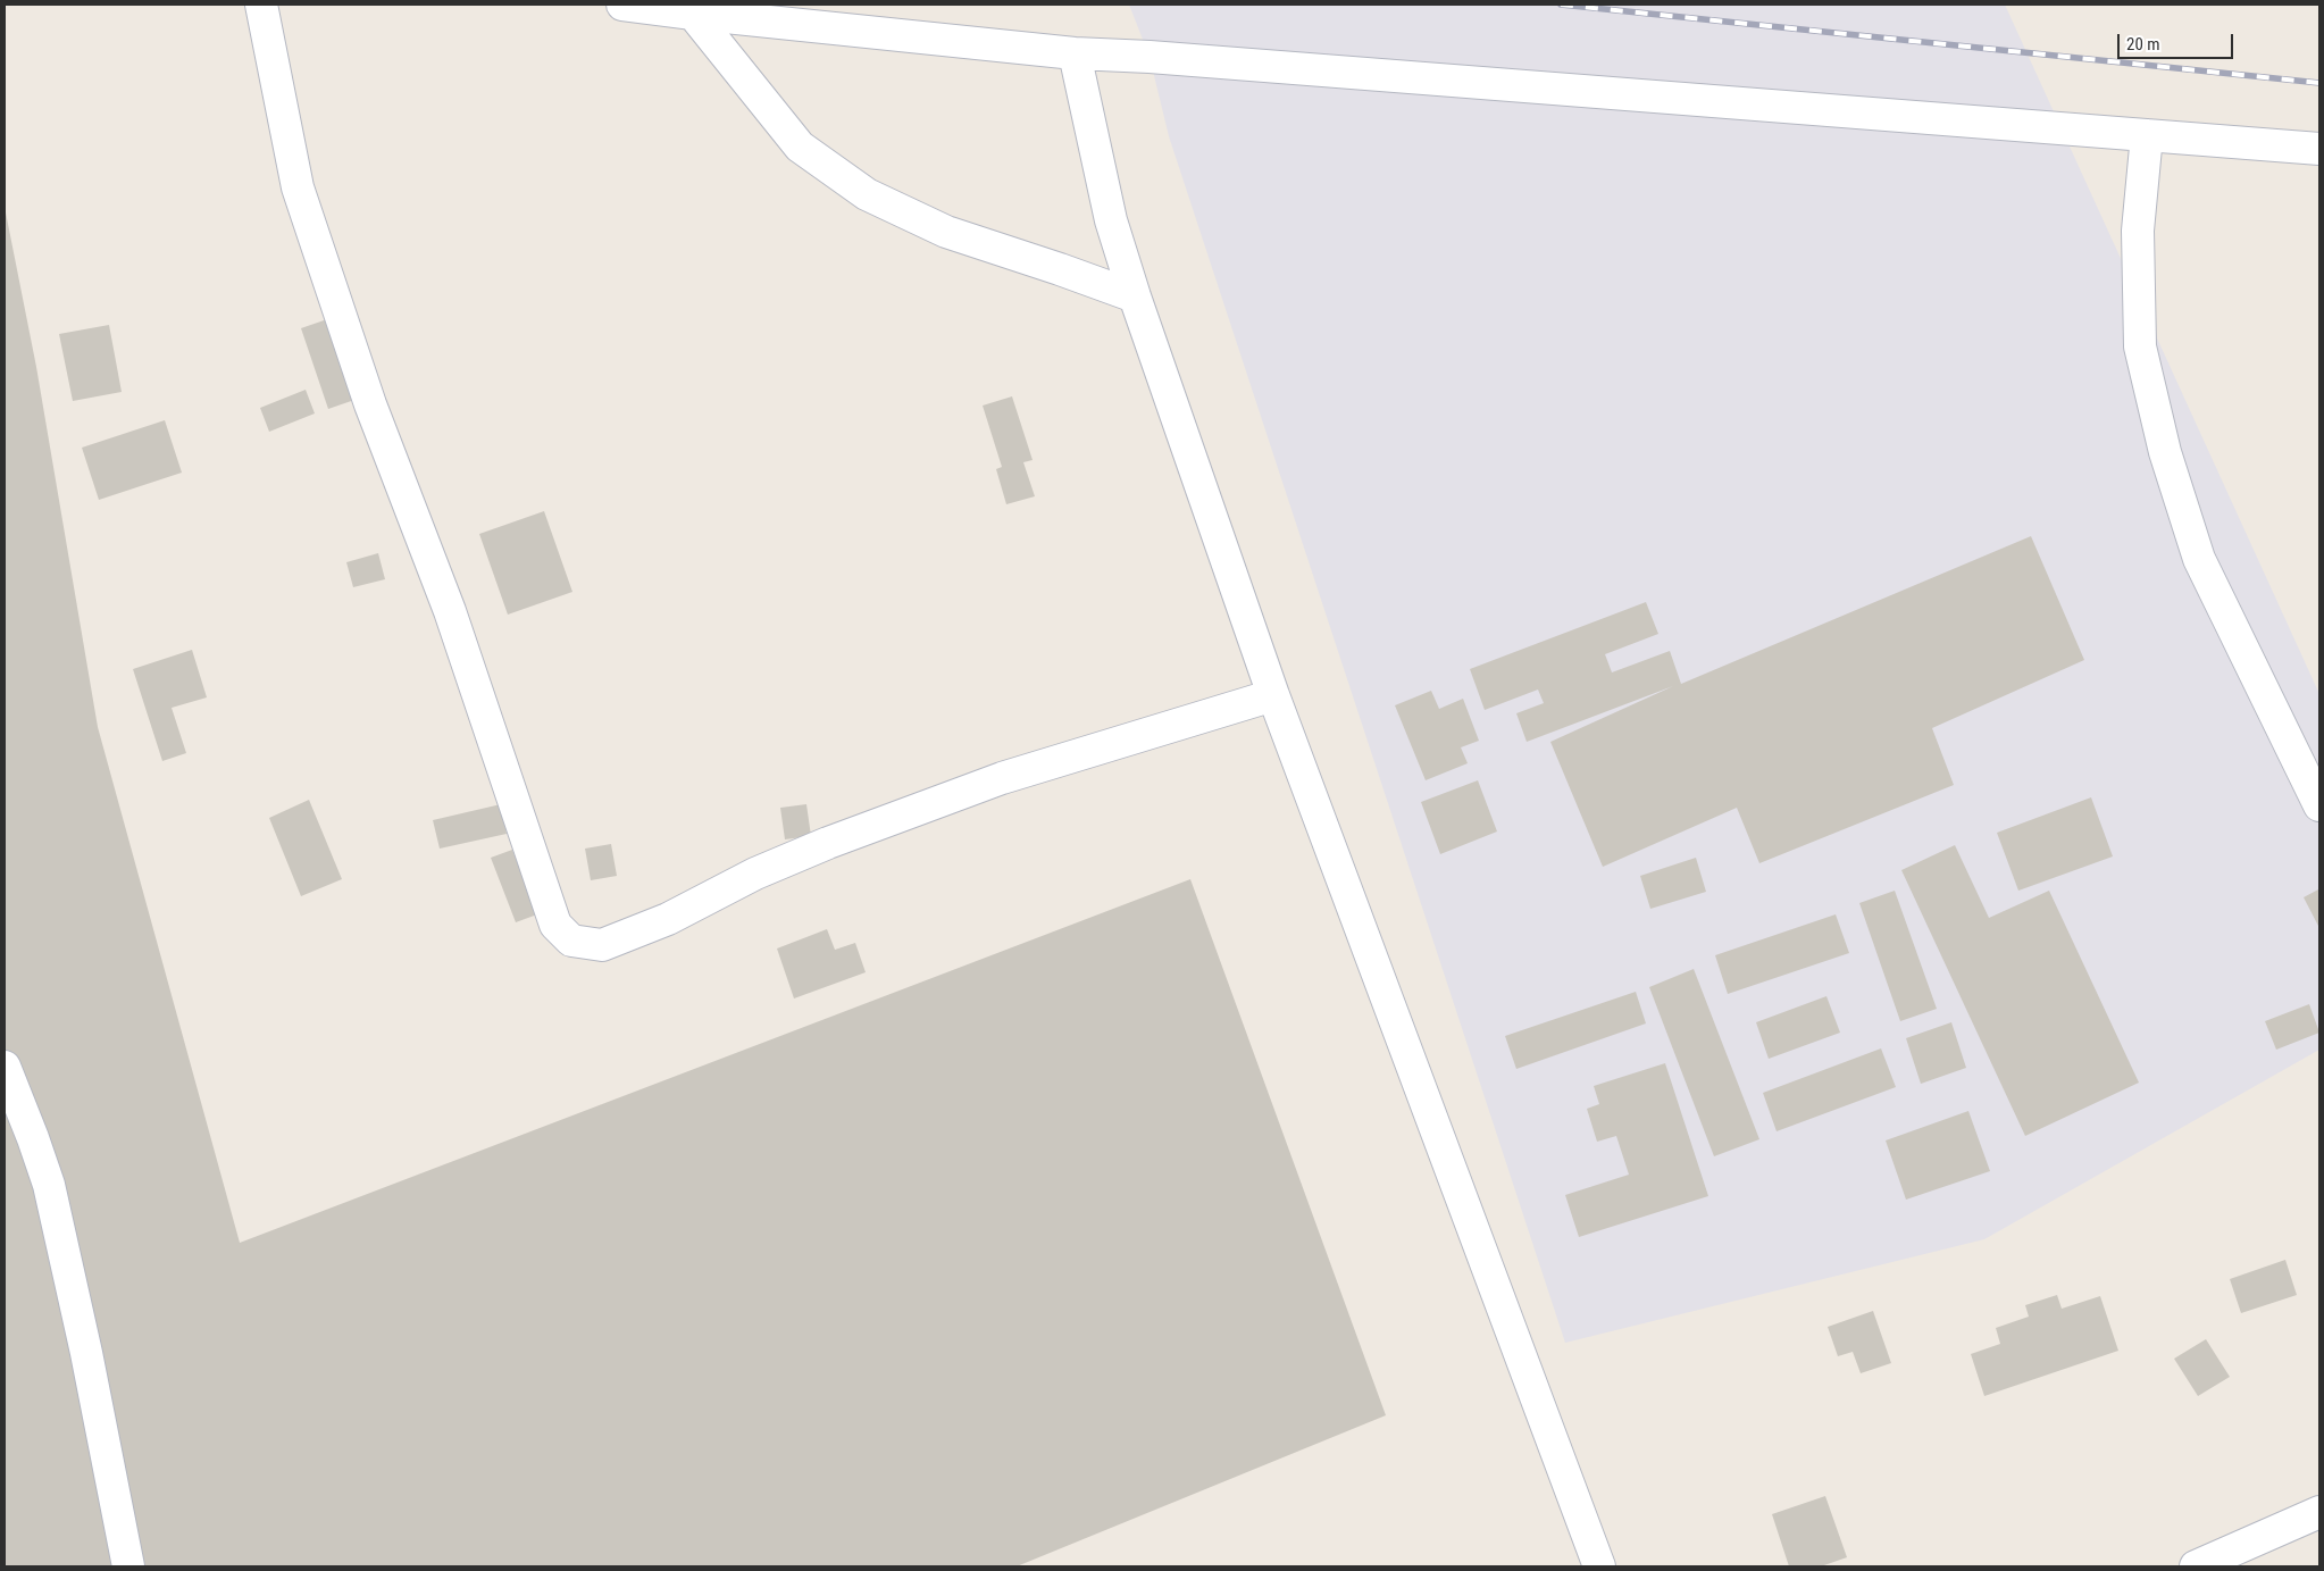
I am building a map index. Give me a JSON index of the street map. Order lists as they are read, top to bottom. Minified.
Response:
{"scale_bar":"20 m"}
